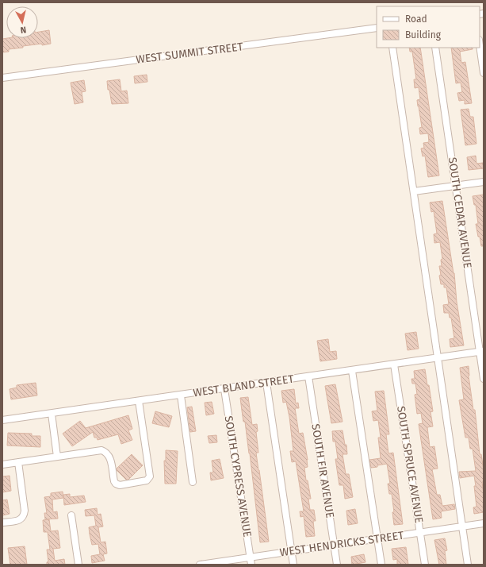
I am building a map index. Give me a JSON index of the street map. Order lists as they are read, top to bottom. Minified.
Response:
{"streets":{"street":["WEST SUMMIT STREET","SOUTH CEDAR AVENUE","WEST BLAND STREET","SOUTH SPRUCE AVENUE","SOUTH FIR AVENUE","SOUTH CYPRESS AVENUE","WEST HENDRICKS STREET"]},"crossings":[["SOUTH CEDAR AVENUE","WEST BLAND STREET"],["WEST BLAND STREET","SOUTH SPRUCE AVENUE"],["WEST BLAND STREET","SOUTH FIR AVENUE"],["WEST BLAND STREET","SOUTH CYPRESS AVENUE"],["SOUTH SPRUCE AVENUE","WEST HENDRICKS STREET"],["SOUTH FIR AVENUE","WEST HENDRICKS STREET"],["SOUTH CYPRESS AVENUE","WEST HENDRICKS STREET"]],"legend":["Road","Building"],"north":"bottom"}
